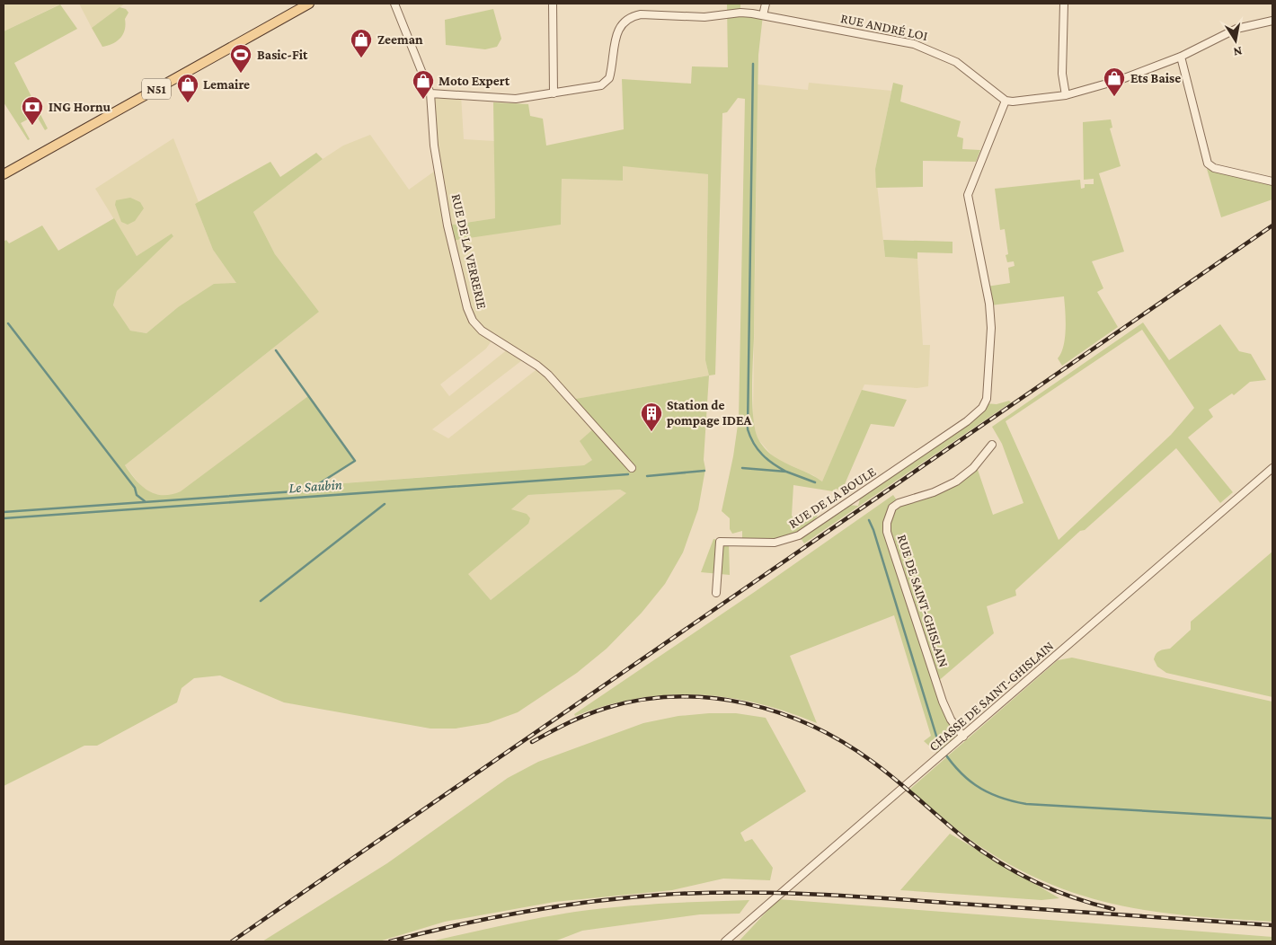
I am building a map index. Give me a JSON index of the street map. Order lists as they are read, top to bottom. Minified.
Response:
{"streets":{"main road":["N51"],"street":["RUE ANDRÉ LOI","RUE DE LA VERRERIE","RUE DE LA BOULE","RUE DE SAINT-GHISLAIN","CHASSE DE SAINT-GHISLAIN"]},"crossings":[["RUE ANDRÉ LOI","RUE DE LA BOULE"],["RUE DE SAINT-GHISLAIN","CHASSE DE SAINT-GHISLAIN"]],"water":["Le Saubin"],"places":{"shop":["Zeeman","Ets Baise","Moto Expert","Lemaire"],"sports":["Basic-Fit"],"bank":["ING Hornu"],"building":["Station de pompage IDEA"]},"north":"bottom"}
